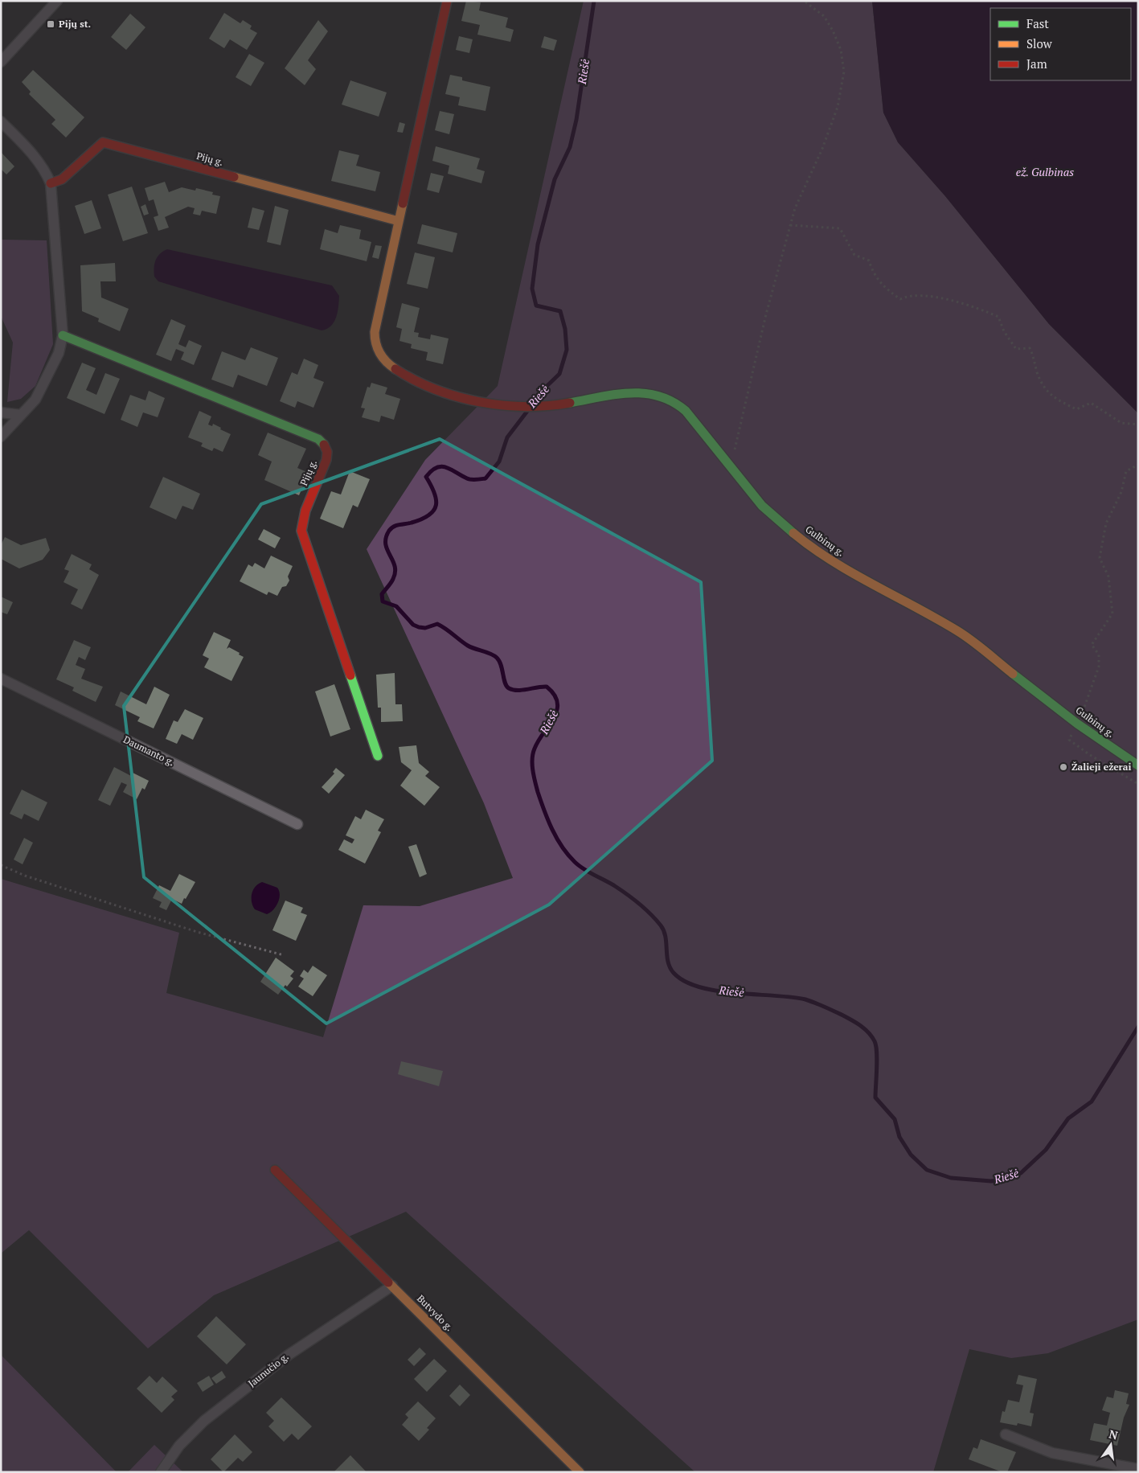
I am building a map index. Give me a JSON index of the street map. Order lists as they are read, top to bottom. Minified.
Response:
{"streets":{"street":["Pijų g.","Gulbinų g.","Daumanto g.","Butvydo g.","Jaunučio g."]},"crossings":[["Pijų g.","Gulbinų g."],["Butvydo g.","Jaunučio g."]],"water":["Riešė","ež. Gulbinas"],"places":{"transit":["Pijų st."],"other":["Žalieji ežerai"]},"legend":["Fast","Slow","Jam"],"north":"top"}
